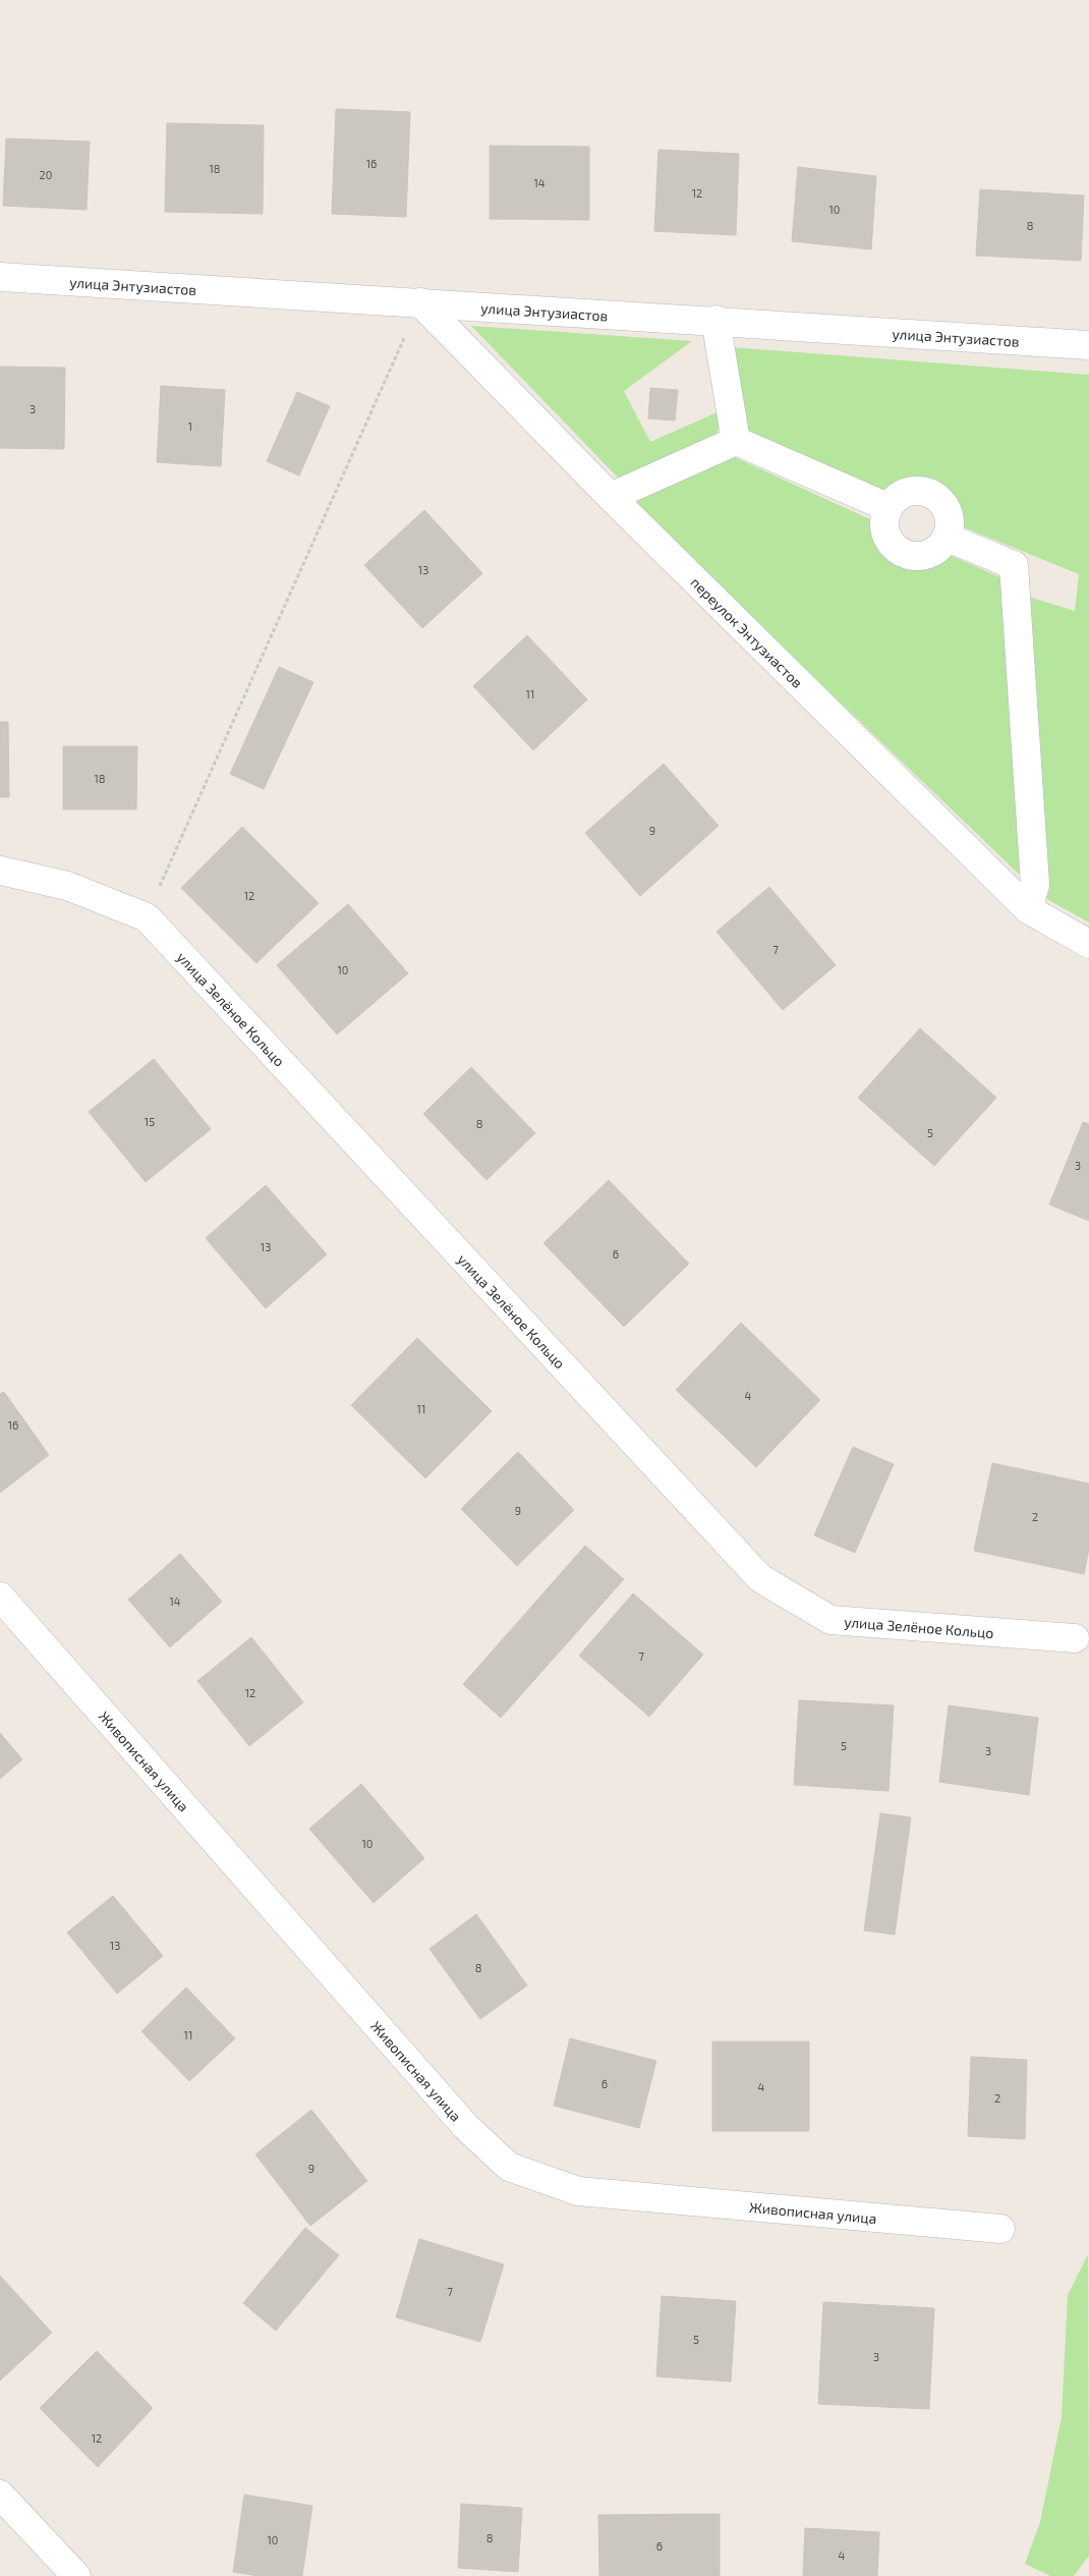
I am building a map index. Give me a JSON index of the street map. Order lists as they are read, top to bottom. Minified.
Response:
{"streets":{"street":["улица Энтузиастов","переулок Энтузиастов","улица Зелёное Кольцо","Живописная улица"]},"crossings":[["улица Энтузиастов","переулок Энтузиастов"]],"house_numbers":["16","18","20","14","12","10","8","3","1","13","11","18","9","12","7","10","15","8","5","3","13","6","4","11","16","9","2","14","7","12","5","3","10","13","8","11","6","4","2","9","7","5","3","12","8","10","6","4"]}
